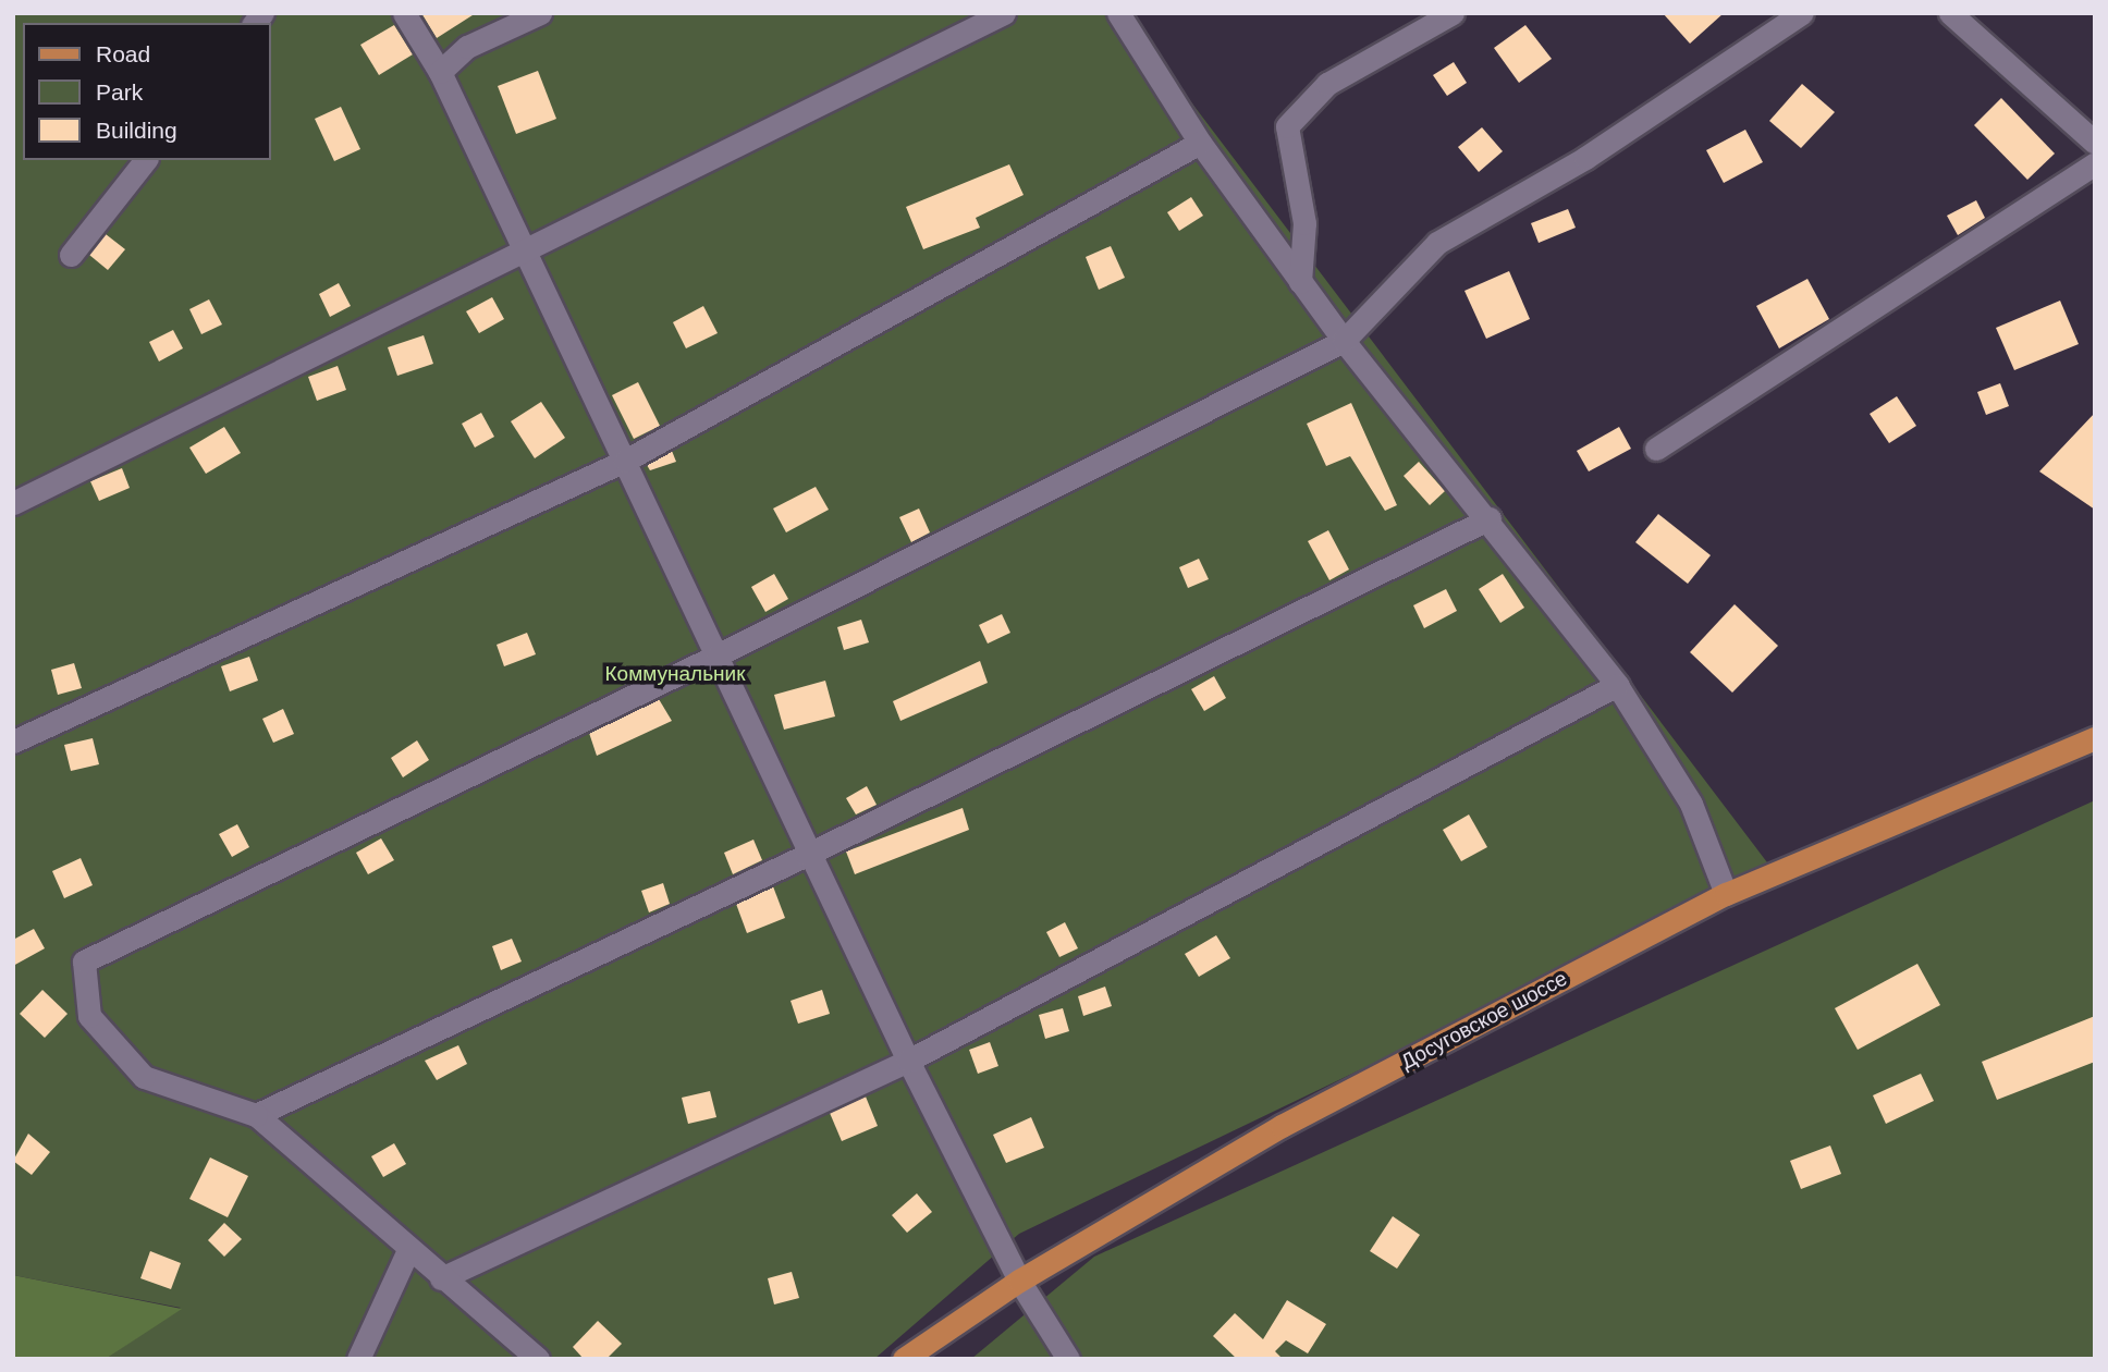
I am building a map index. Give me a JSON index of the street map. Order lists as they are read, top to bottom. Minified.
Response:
{"streets":{"main road":["Досуговское шоссе"]},"parks":["Коммунальник"],"legend":["Road","Park","Building"]}
